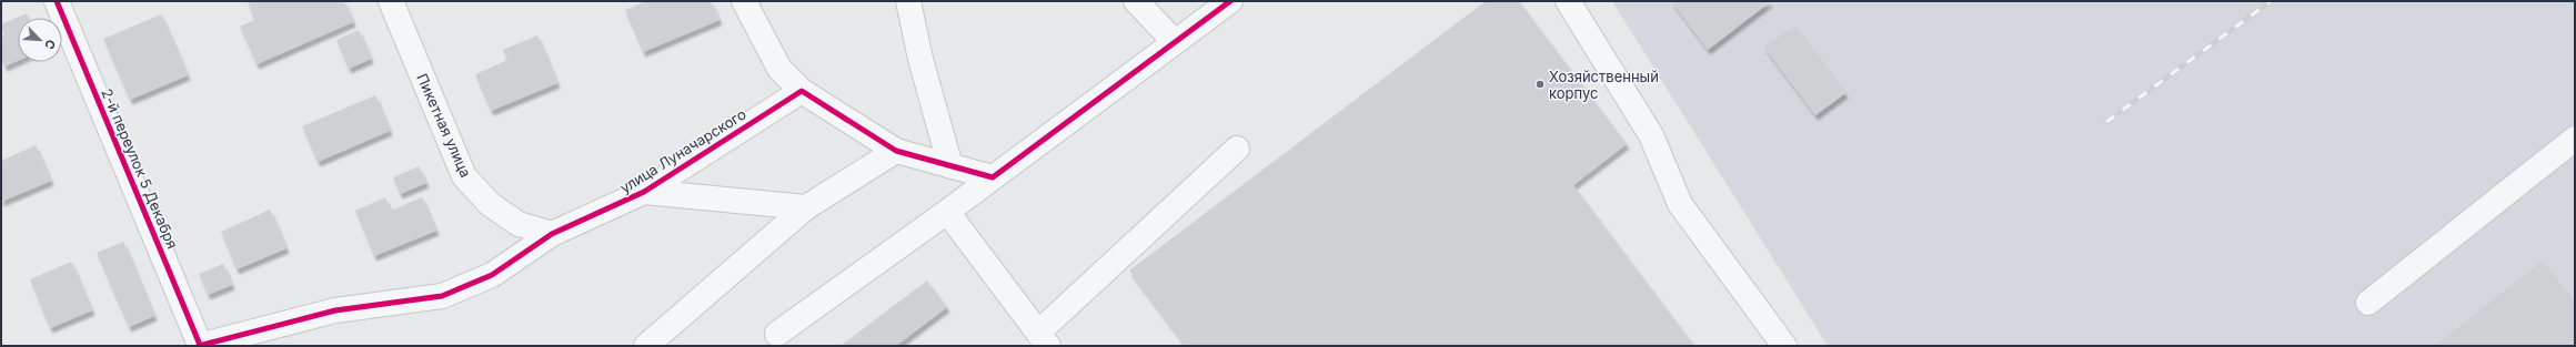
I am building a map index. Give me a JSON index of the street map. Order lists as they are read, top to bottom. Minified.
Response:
{"streets":{"street":["Пикетная улица","улица Луначарского","2-й переулок 5 Декабря"]},"crossings":[["Пикетная улица","улица Луначарского"],["улица Луначарского","2-й переулок 5 Декабря"]],"places":["Хозяйственный корпус"],"north":"bottom right"}
